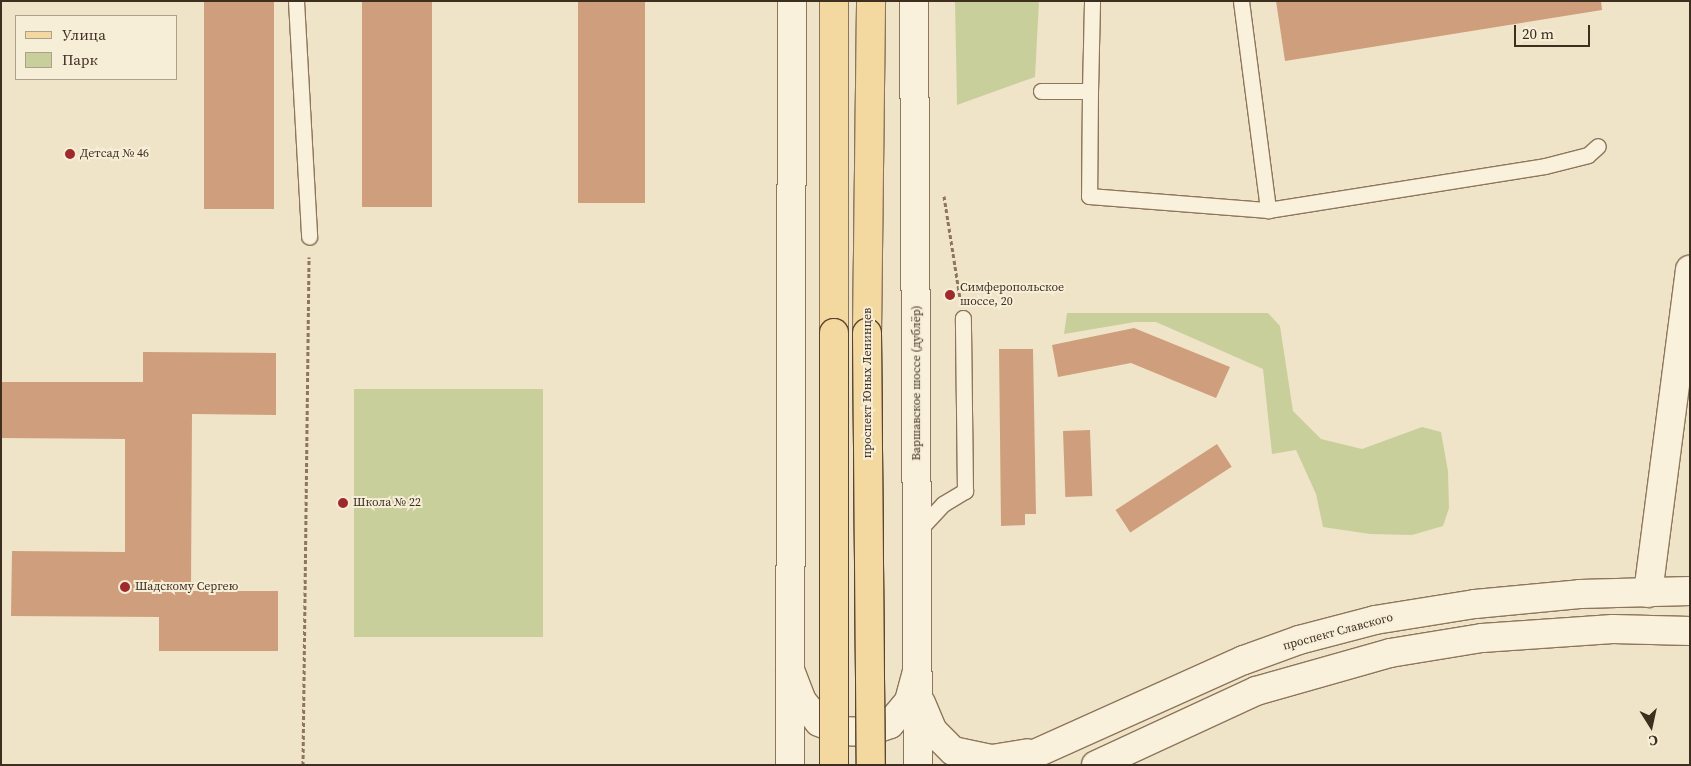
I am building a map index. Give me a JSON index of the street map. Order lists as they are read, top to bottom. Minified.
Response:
{"streets":{"main road":["проспект Юных Ленинцев","Варшавское шоссе (дублёр)","проспект Славского"]},"places":["Детсад № 46","Симферопольское шоссе, 20","Школа № 22","Шадскому Сергею"],"legend":["Улица","Парк"],"scale_bar":"20 m","north":"bottom"}
